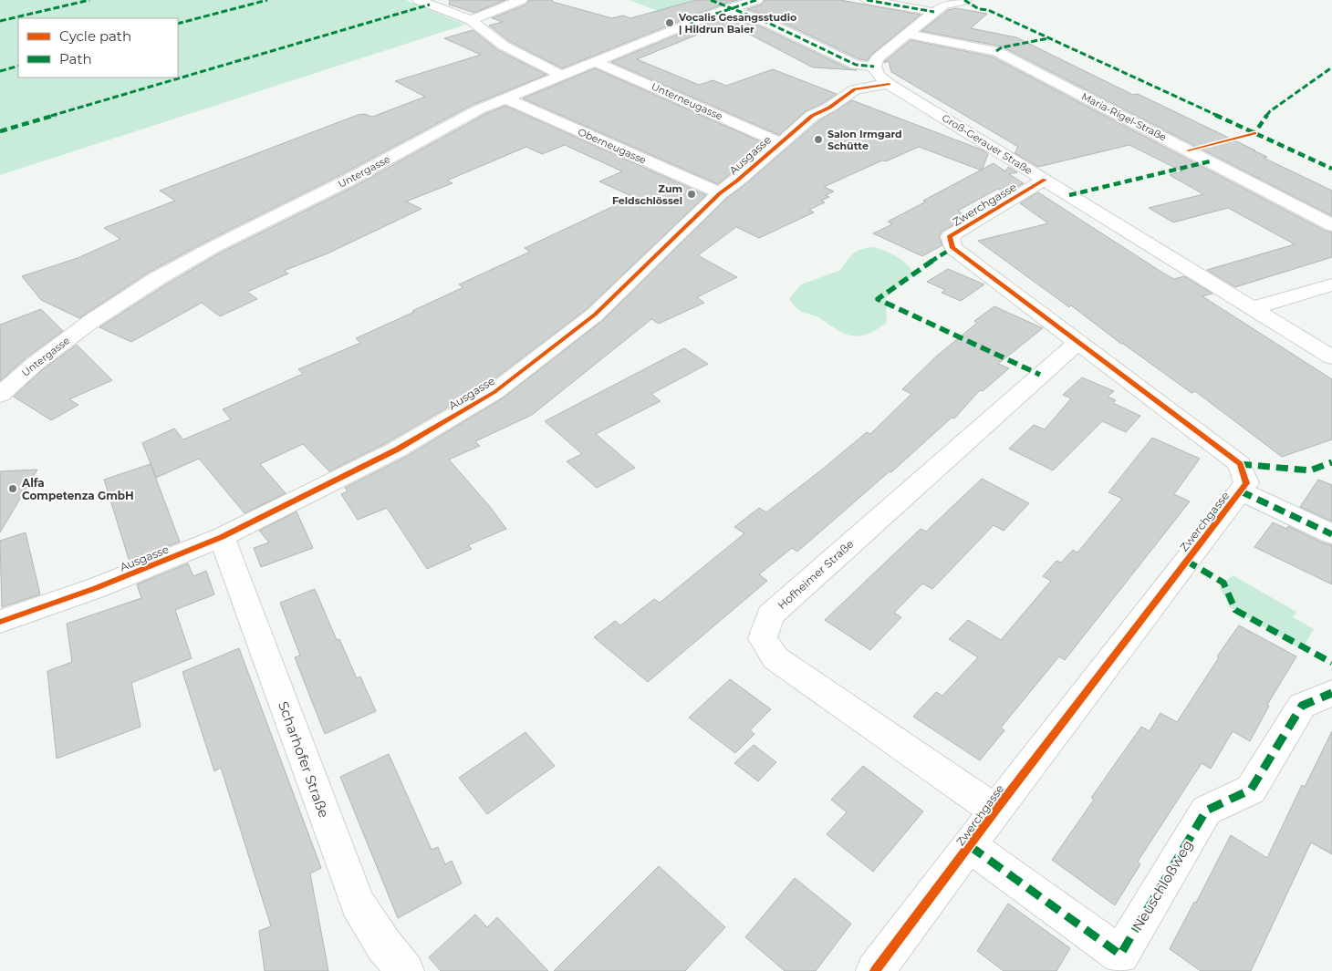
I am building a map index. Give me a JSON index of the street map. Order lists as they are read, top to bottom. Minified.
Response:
{"streets":{"street":["Unterneugasse","Maria-Rigel-Straße","Groß-Gerauer Straße","Oberneugasse","Ausgasse","Untergasse","Zwerchgasse","Hofheimer Straße","Scharhofer Straße","Neuschloßweg"]},"crossings":[["Unterneugasse","Ausgasse"],["Unterneugasse","Untergasse"],["Groß-Gerauer Straße","Ausgasse"],["Groß-Gerauer Straße","Zwerchgasse"],["Oberneugasse","Ausgasse"],["Oberneugasse","Untergasse"],["Ausgasse","Scharhofer Straße"],["Zwerchgasse","Hofheimer Straße"],["Zwerchgasse","Neuschloßweg"]],"places":["Vocalis Gesangsstudio | Hildrun Baier","Salon Irmgard Schütte","Zum Feldschlössel","Alfa Competenza GmbH"],"legend":["Cycle path","Path"]}
